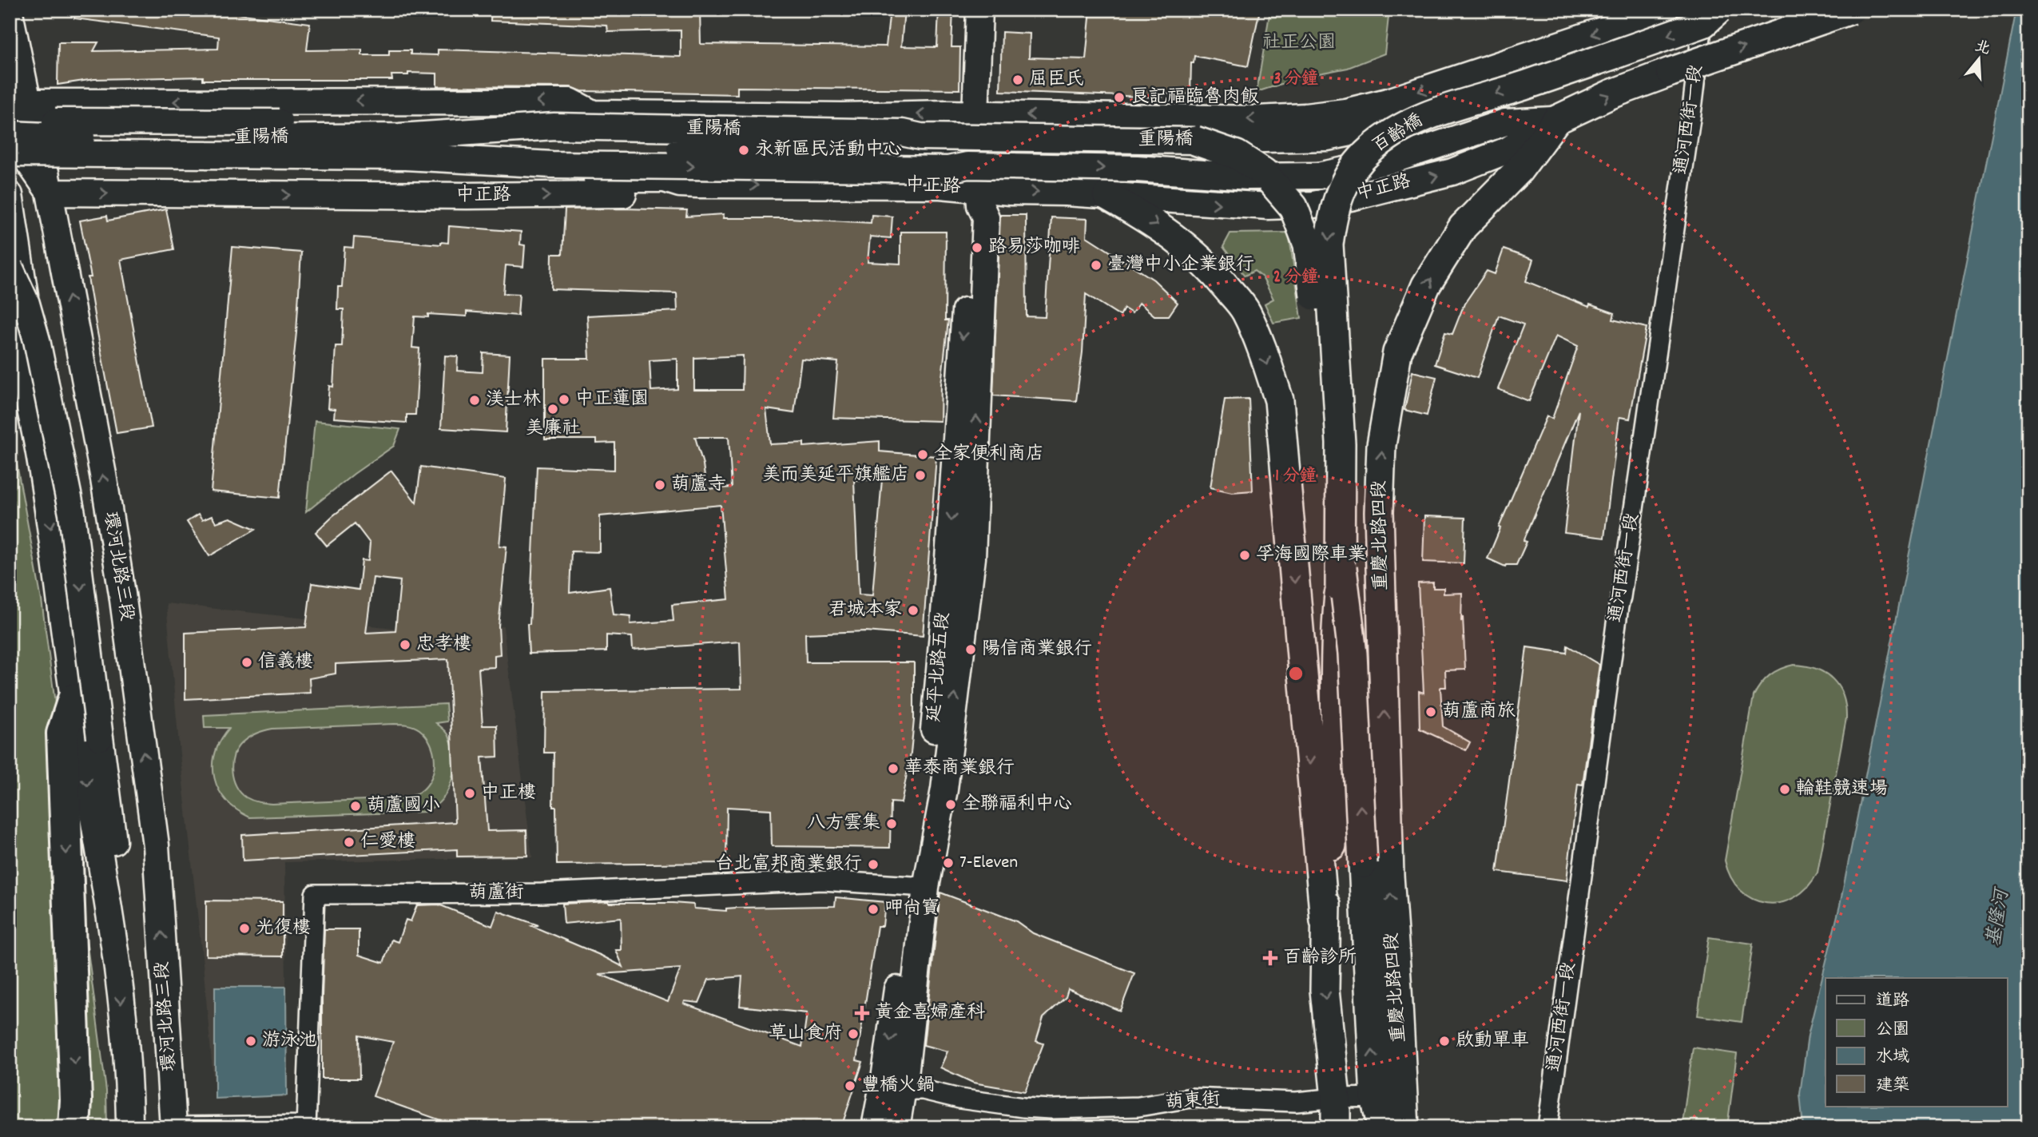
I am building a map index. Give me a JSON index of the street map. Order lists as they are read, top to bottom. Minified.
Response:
{"streets":{"main road":["重陽橋","百齡橋","中正路","重慶北路四段","環河北路三段","延平北路五段"],"street":["通河西街一段","葫蘆街","葫東街"]},"crossings":[["重陽橋","百齡橋"],["重陽橋","中正路"],["重陽橋","環河北路三段"],["中正路","重慶北路四段"],["中正路","環河北路三段"],["中正路","延平北路五段"],["重慶北路四段","葫東街"],["延平北路五段","葫蘆街"],["延平北路五段","葫東街"]],"one_way":["重慶北路四段"],"water":["基隆河"],"parks":["社正公園"],"places":{"other":["屈臣氏","良記福臨魯肉飯","永新區民活動中心","路易莎咖啡","臺灣中小企業銀行","中正蓮園","渼士林","美廉社","全家便利商店","美而美延平旗艦店","葫蘆寺","孚海國際車業","君城本家","忠孝樓","陽信商業銀行","信義樓","葫蘆商旅","華泰商業銀行","輪鞋競速場","中正樓","全聯福利中心","葫蘆國小","八方雲集","仁愛樓","7-Eleven","台北富邦商業銀行","呷尚寶","光復樓","草山食府","游泳池","啟動單車","豐橋火鍋"],"health":["百齡診所","黃金喜婦產科"]},"legend":["道路","公園","水域","建築"],"north":"top","rings":["3 分鐘","2 分鐘","1 分鐘"]}
